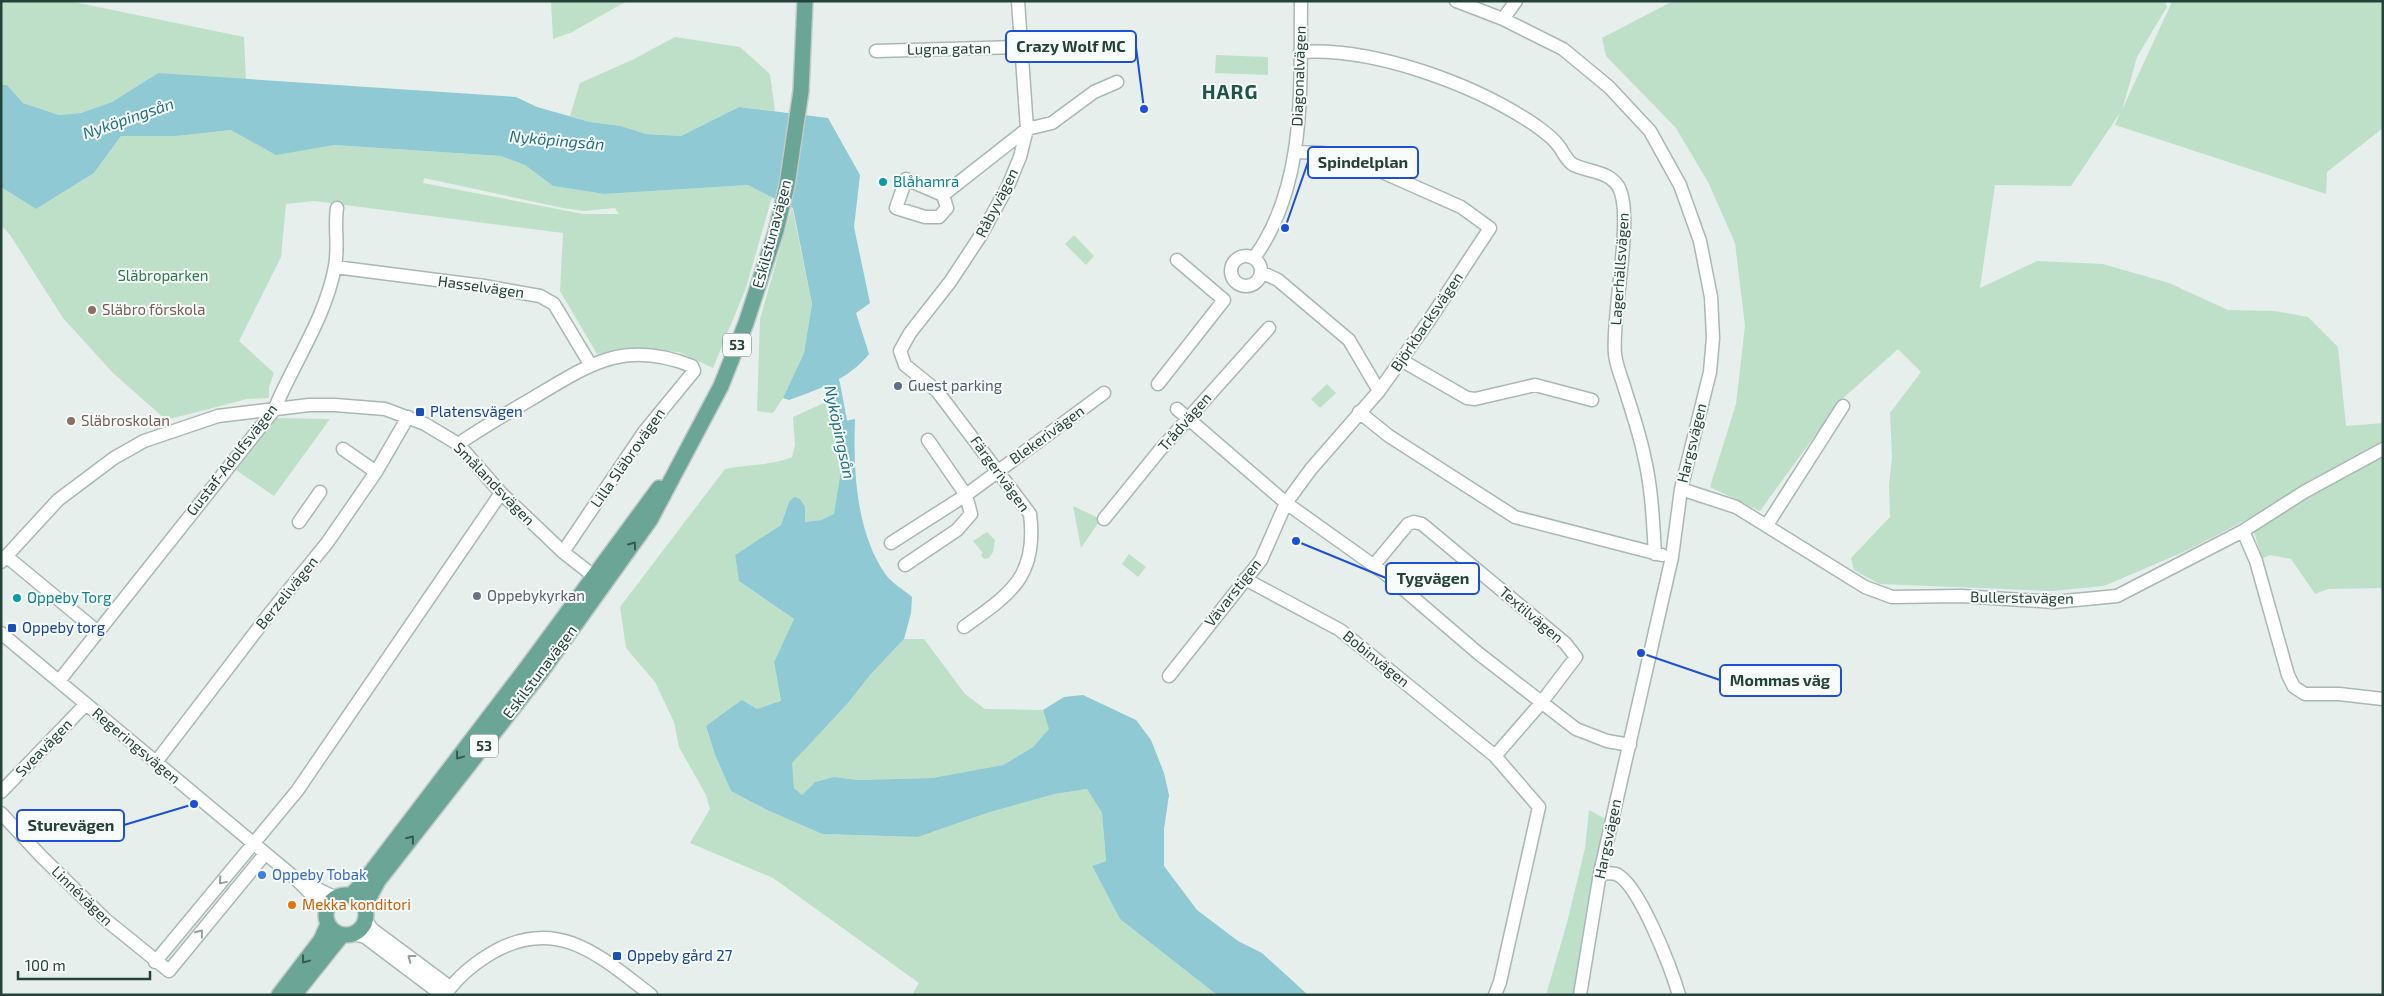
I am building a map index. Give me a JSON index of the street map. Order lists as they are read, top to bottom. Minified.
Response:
{"streets":{"main road":["Eskilstunavägen","53"],"street":["Lugna gatan","Diagonalvägen","Råbyvägen","Lagerhällsvägen","Hasselvägen","Björkbacksvägen","Trådvägen","Blekerivägen","Hargsvägen","Lilla Släbrovägen","Gustaf-Adolfsvägen","Färgerivägen","Smålandsvägen","Berzelivägen","Vävarstigen","Bullerstavägen","Textilvägen","Bobinvägen","Regeringsvägen","Sveavägen","Linnévägen"]},"crossings":[["Lugna gatan","Råbyvägen"],["Diagonalvägen","Lagerhällsvägen"],["Diagonalvägen","Björkbacksvägen"],["Råbyvägen","Färgerivägen"],["Eskilstunavägen","53"],["Eskilstunavägen","Smålandsvägen"],["Eskilstunavägen","Regeringsvägen"],["Hasselvägen","Lilla Släbrovägen"],["Hasselvägen","Gustaf-Adolfsvägen"],["Björkbacksvägen","Vävarstigen"],["Blekerivägen","Färgerivägen"],["Hargsvägen","Bullerstavägen"],["Lilla Släbrovägen","Smålandsvägen"],["Gustaf-Adolfsvägen","Smålandsvägen"],["Gustaf-Adolfsvägen","Regeringsvägen"],["Smålandsvägen","Berzelivägen"],["Berzelivägen","Regeringsvägen"],["Vävarstigen","Bobinvägen"],["Regeringsvägen","Sveavägen"],["Regeringsvägen","Linnévägen"]],"districts":["HARG"],"water":["Nyköpingsån"],"parks":["Släbroparken"],"places":{"other":["Crazy Wolf MC","Blåhamra","Spindelplan","Släbro förskola","Guest parking","Släbroskolan","Tygvägen","Oppebykyrkan","Oppeby Torg","Mommas väg","Sturevägen","Oppeby Tobak","Mekka konditori"],"transit":["Platensvägen","Oppeby torg","Oppeby gård 27"]},"scale_bar":"100 m"}
